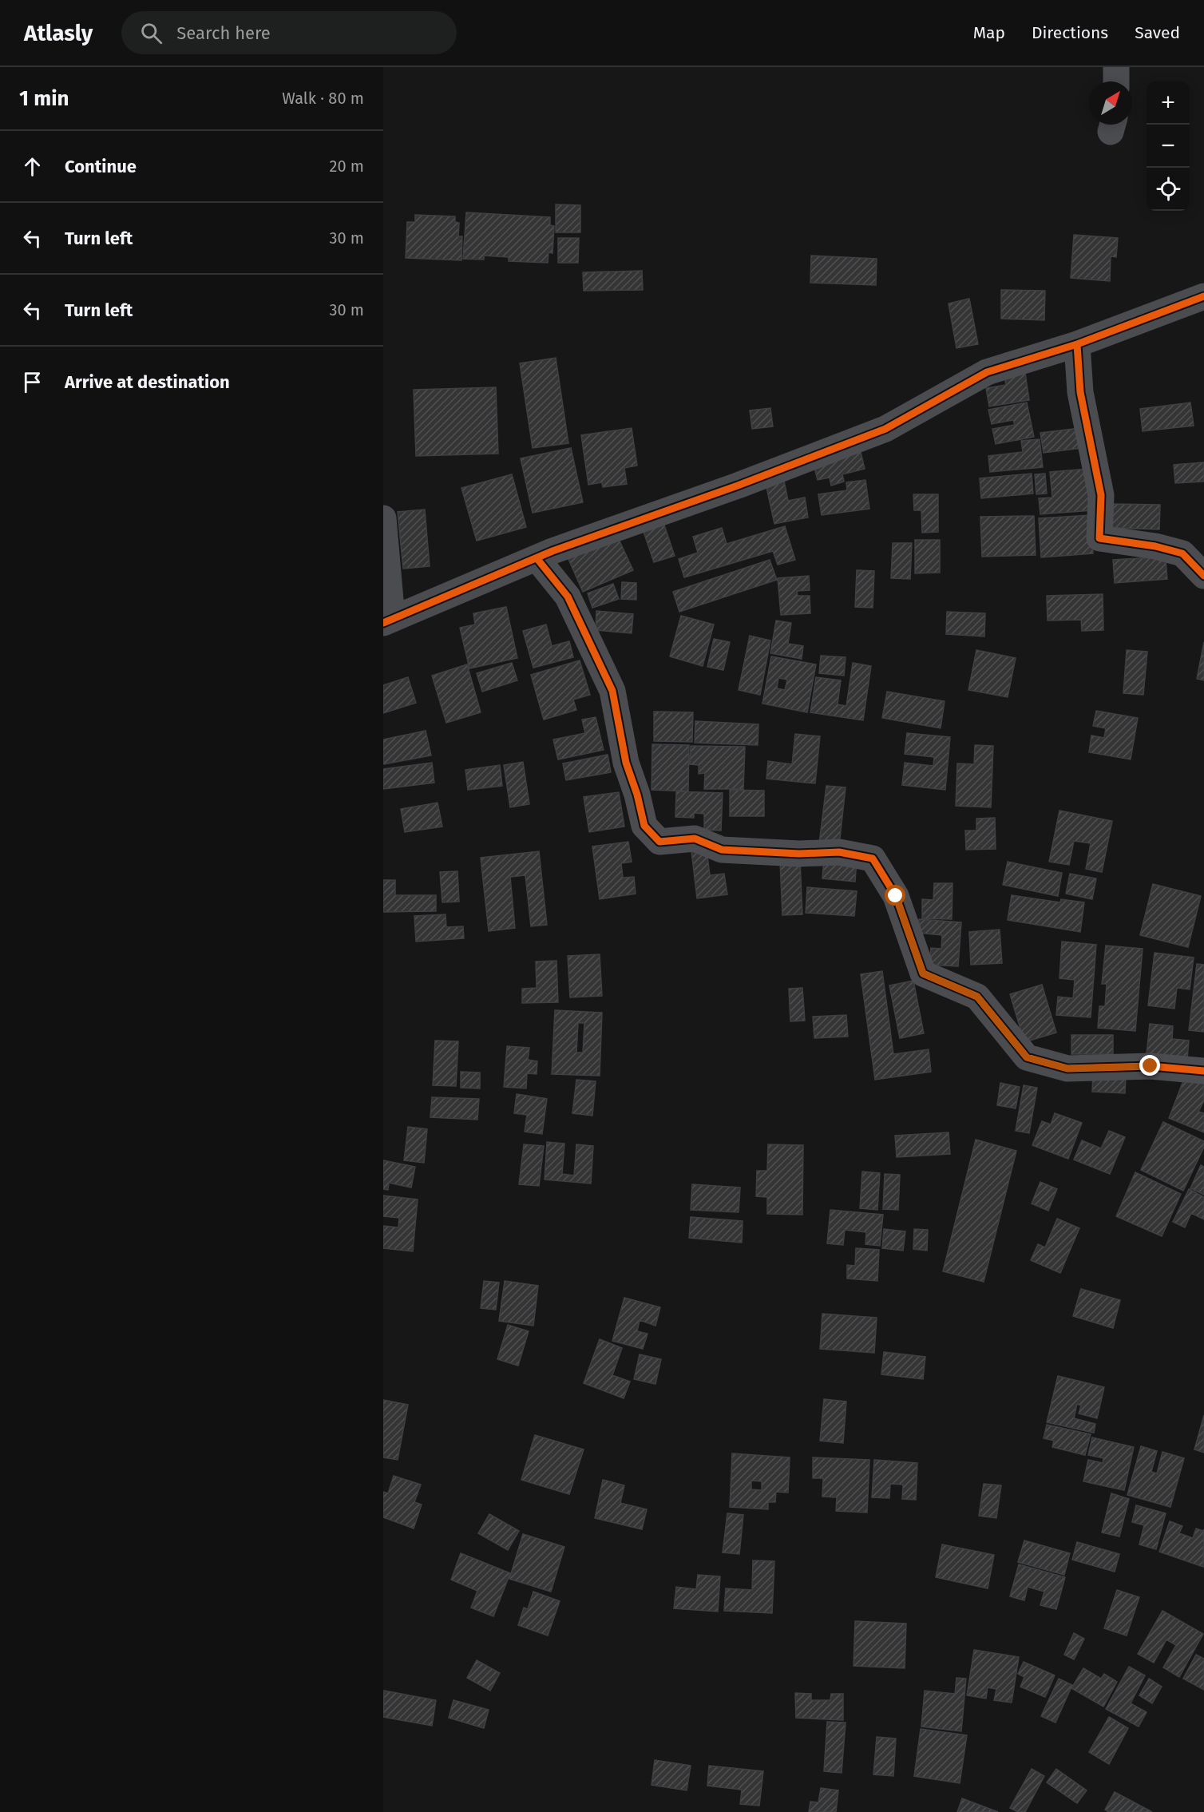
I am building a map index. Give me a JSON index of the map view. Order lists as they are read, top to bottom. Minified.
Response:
{"north":"top right","page":{"header":"Atlasly","search":"Search here","nav":["Map","Directions","Saved"],"heading":["1 min","Walk · 80 m"],"map_buttons":["+","−"],"list":[["Continue","20 m"],["Turn left","30 m"],["Turn left","30 m"],"Arrive at destination"]}}
